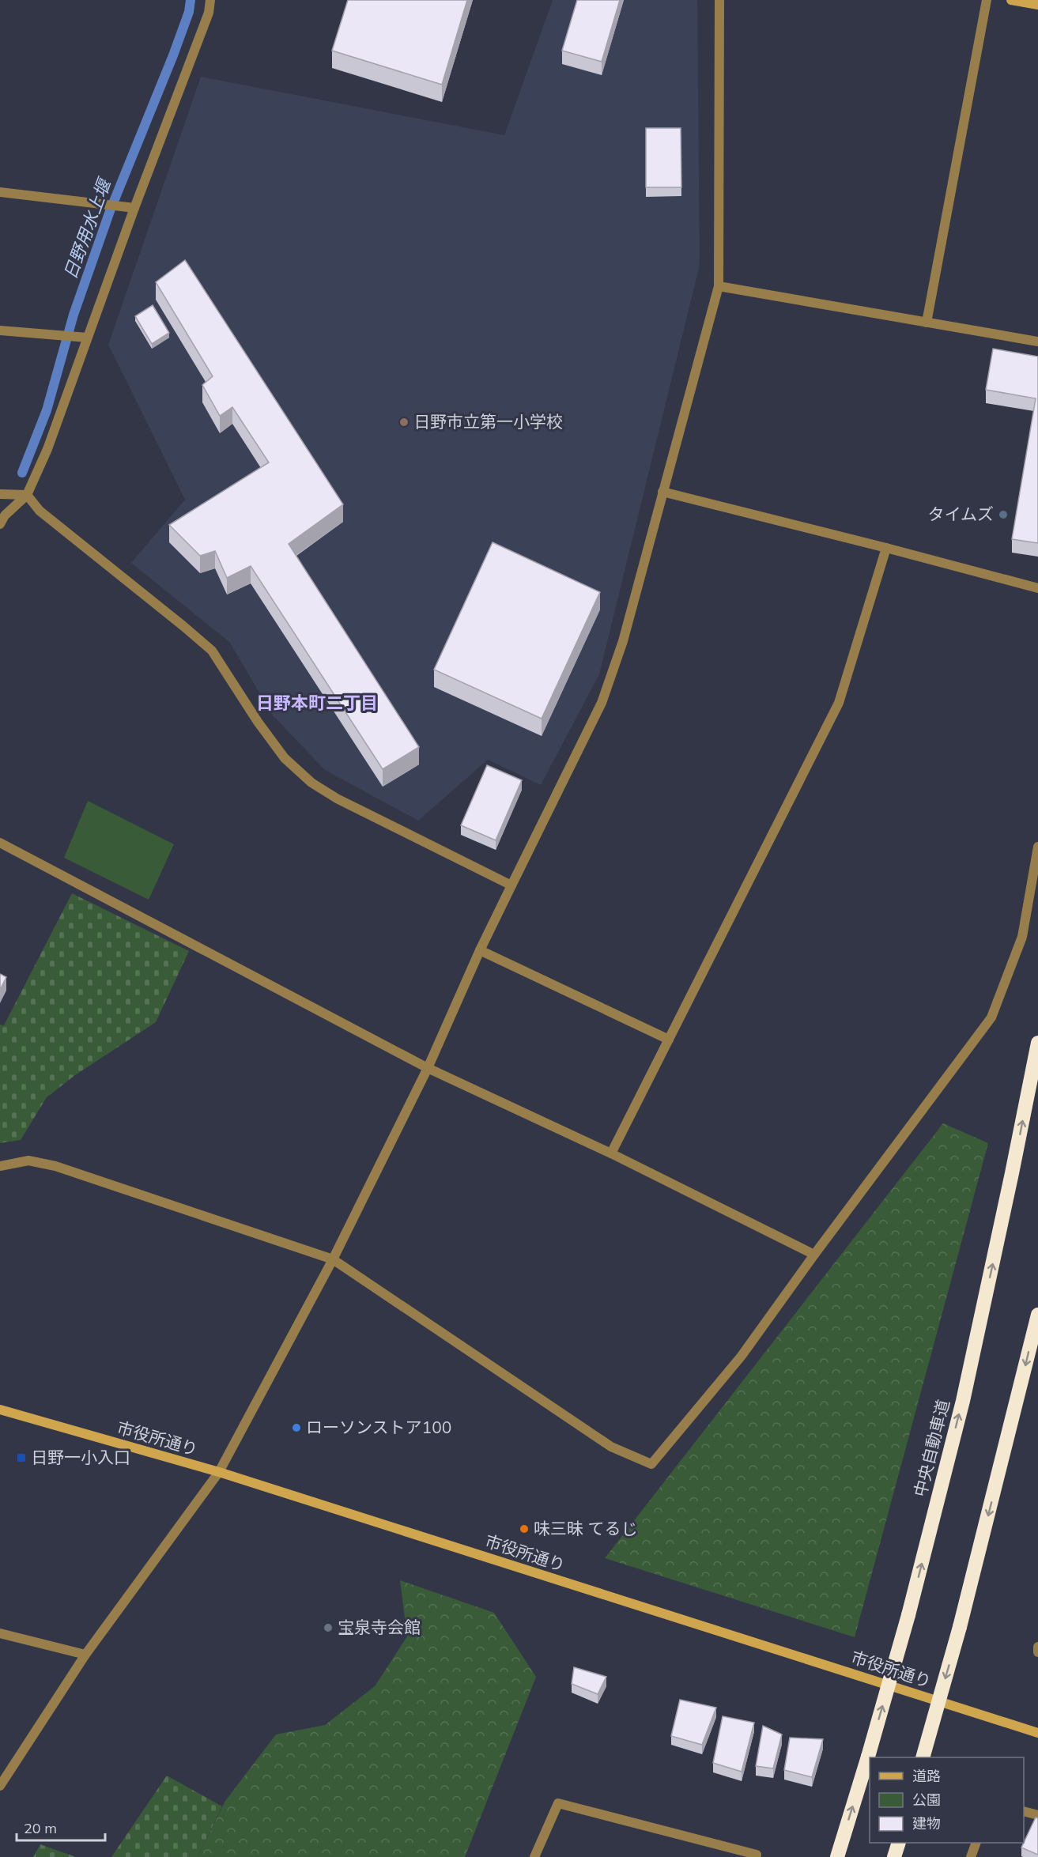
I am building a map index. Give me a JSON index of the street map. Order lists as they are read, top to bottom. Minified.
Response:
{"streets":{"highway":["中央自動車道"],"street":["市役所通り"]},"districts":["日野本町二丁目"],"water":["日野用水上堰"],"places":{"other":["日野市立第一小学校","タイムズ","ローソンストア100","味三昧 てるじ","宝泉寺会館"],"transit":["日野一小入口"]},"legend":["道路","公園","建物"],"scale_bar":"20 m"}
